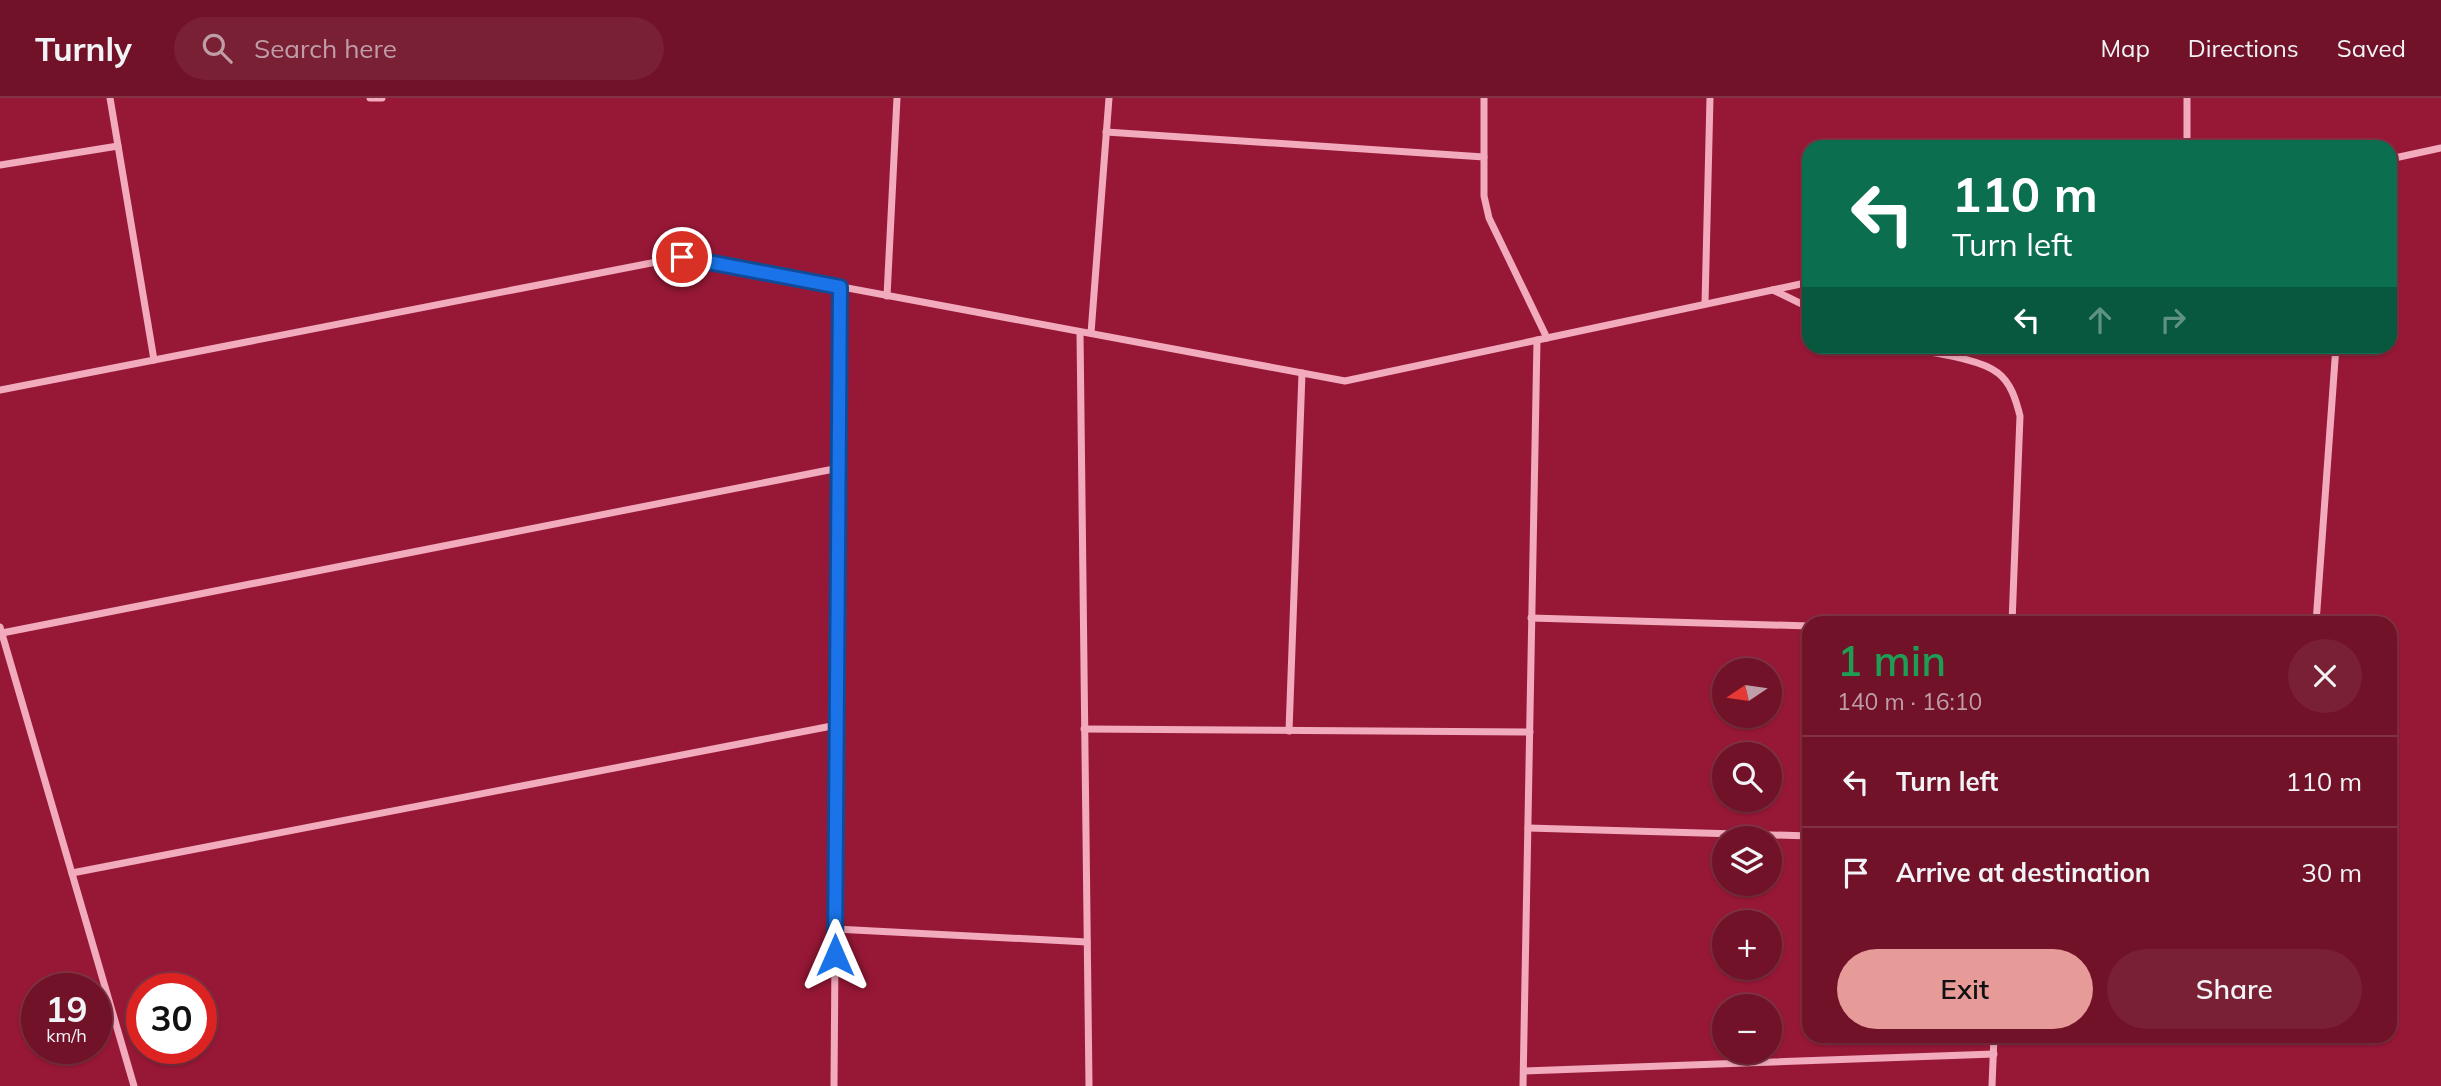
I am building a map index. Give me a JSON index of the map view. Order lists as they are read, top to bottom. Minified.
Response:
{"north":"left","page":{"header":"Turnly","search":"Search here","nav":["Map","Directions","Saved"],"turn":["110 m","Turn left"],"heading":["1 min","140 m · 16:10"],"map_buttons":["+","−"],"list":[{"name":"Turn left","value":"110 m"},{"name":"Arrive at destination","value":"30 m"}],"buttons":["Exit","Share"],"speed":"19 km/h","limit":"30"}}
